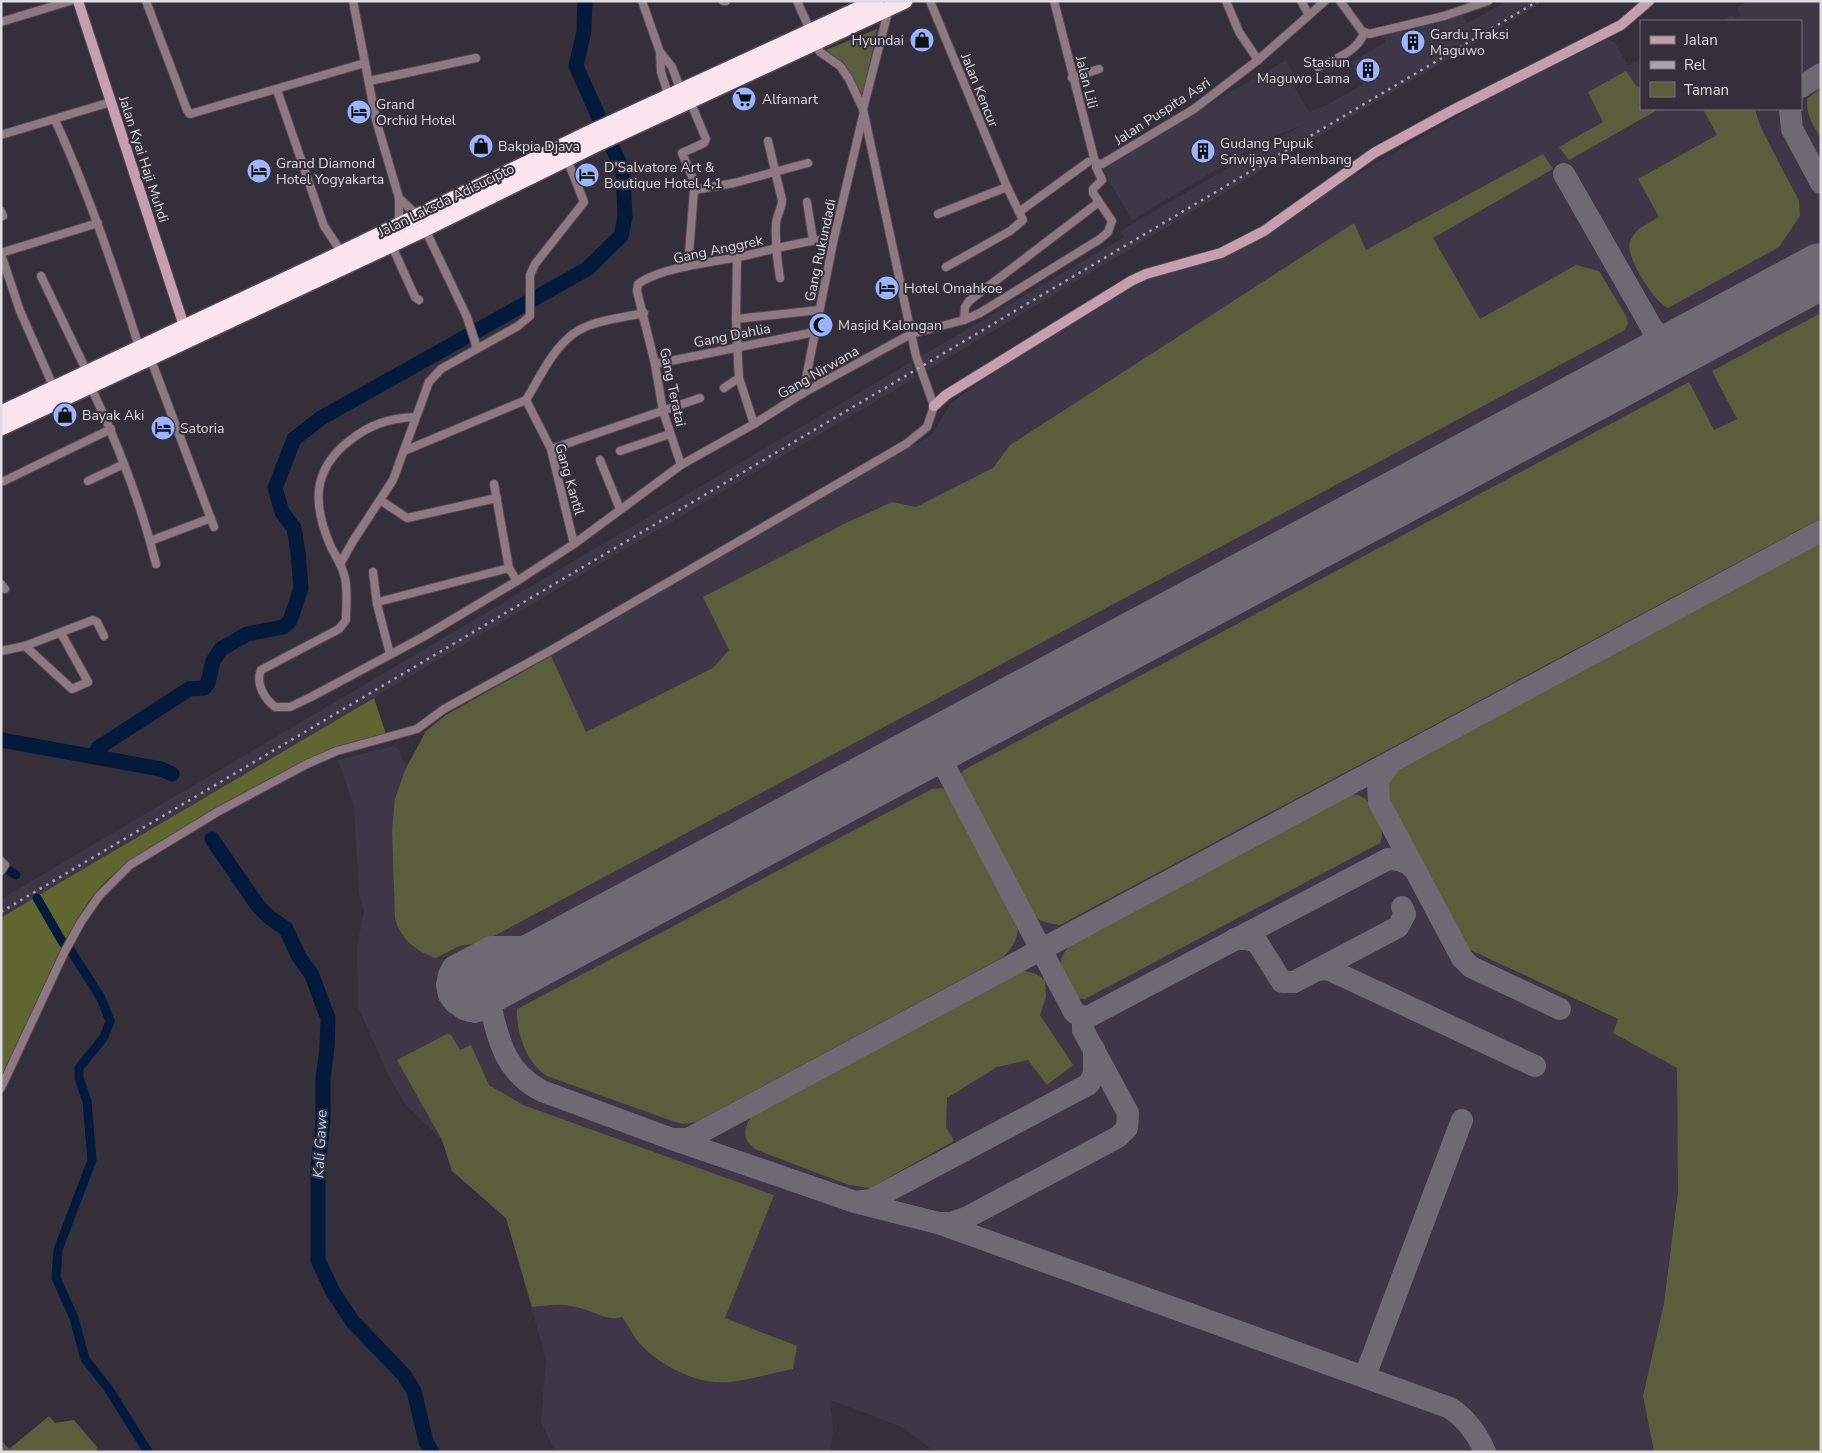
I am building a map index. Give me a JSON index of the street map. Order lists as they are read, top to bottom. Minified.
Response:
{"streets":{"highway":["Jalan Laksda Adisucipto"],"street":["Jalan Lili","Jalan Kencur","Jalan Puspita Asri","Jalan Kyai Haji Muhdi","Gang Anggrek","Gang Rukundadi","Gang Dahlia","Gang Nirwana","Gang Teratai","Gang Kantil"]},"crossings":[["Jalan Lili","Jalan Puspita Asri"],["Jalan Kencur","Jalan Puspita Asri"],["Jalan Kyai Haji Muhdi","Jalan Laksda Adisucipto"],["Jalan Laksda Adisucipto","Gang Rukundadi"],["Gang Anggrek","Gang Rukundadi"],["Gang Anggrek","Gang Teratai"],["Gang Rukundadi","Gang Dahlia"],["Gang Rukundadi","Gang Nirwana"],["Gang Dahlia","Gang Teratai"],["Gang Nirwana","Gang Teratai"],["Gang Nirwana","Gang Kantil"]],"water":["Kali Gawe"],"places":{"shop":["Hyundai","Bakpia Djava","Bayak Aki"],"building":["Gardu Traksi Maguwo","Stasiun Maguwo Lama","Gudang Pupuk Sriwijaya Palembang"],"supermarket":["Alfamart"],"hotel":["Grand Orchid Hotel","Grand Diamond Hotel Yogyakarta","D'Salvatore Art & Boutique Hotel 4,1","Hotel Omahkoe","Satoria"],"mosque":["Masjid Kalongan"]},"legend":["Jalan","Rel","Taman"]}
